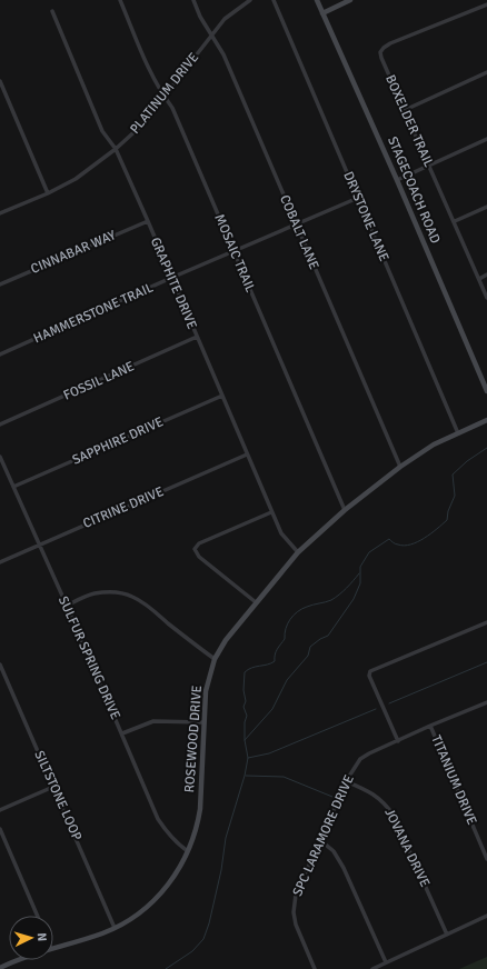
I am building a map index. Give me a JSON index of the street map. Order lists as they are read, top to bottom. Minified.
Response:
{"streets":{"street":["PLATINUM DRIVE","BOXELDER TRAIL","STAGECOACH ROAD","DRYSTONE LANE","COBALT LANE","CINNABAR WAY","MOSAIC TRAIL","GRAPHITE DRIVE","HAMMERSTONE TRAIL","FOSSIL LANE","SAPPHIRE DRIVE","CITRINE DRIVE","SULFUR SPRING DRIVE","ROSEWOOD DRIVE","TITANIUM DRIVE","SILTSTONE LOOP","SPC LARAMORE DRIVE","JOVANA DRIVE"]},"crossings":[["PLATINUM DRIVE","COBALT LANE"],["PLATINUM DRIVE","MOSAIC TRAIL"],["PLATINUM DRIVE","GRAPHITE DRIVE"],["DRYSTONE LANE","HAMMERSTONE TRAIL"],["DRYSTONE LANE","ROSEWOOD DRIVE"],["COBALT LANE","HAMMERSTONE TRAIL"],["COBALT LANE","ROSEWOOD DRIVE"],["CINNABAR WAY","GRAPHITE DRIVE"],["MOSAIC TRAIL","HAMMERSTONE TRAIL"],["MOSAIC TRAIL","ROSEWOOD DRIVE"],["GRAPHITE DRIVE","HAMMERSTONE TRAIL"],["GRAPHITE DRIVE","FOSSIL LANE"],["GRAPHITE DRIVE","SAPPHIRE DRIVE"],["GRAPHITE DRIVE","CITRINE DRIVE"],["GRAPHITE DRIVE","ROSEWOOD DRIVE"],["SAPPHIRE DRIVE","SULFUR SPRING DRIVE"],["CITRINE DRIVE","SULFUR SPRING DRIVE"],["SULFUR SPRING DRIVE","ROSEWOOD DRIVE"],["ROSEWOOD DRIVE","SILTSTONE LOOP"],["TITANIUM DRIVE","SPC LARAMORE DRIVE"],["SPC LARAMORE DRIVE","JOVANA DRIVE"]],"north":"right"}
